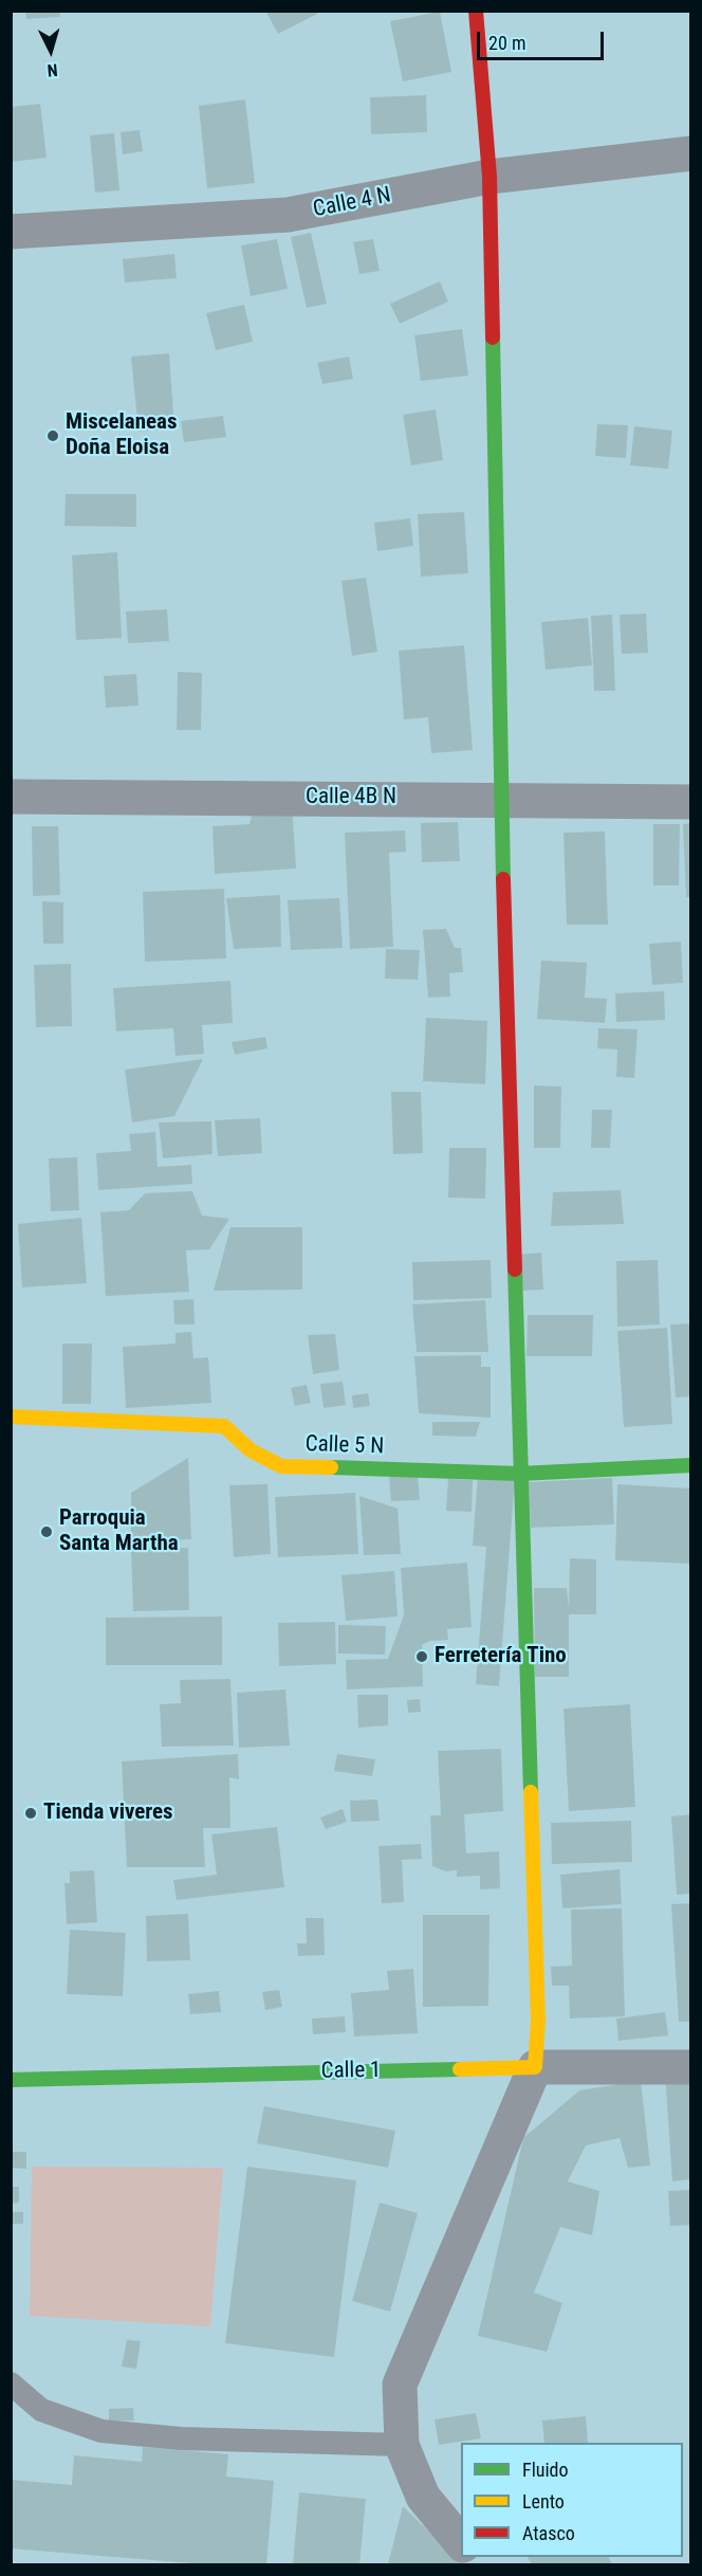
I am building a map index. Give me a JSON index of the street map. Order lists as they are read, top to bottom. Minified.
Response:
{"streets":{"street":["Calle 4 N","Calle 4B N","Calle 5 N","Calle 1"]},"places":["Miscelaneas Doña Eloisa","Parroquia Santa Martha","Ferretería Tino","Tienda viveres"],"legend":["Fluido","Lento","Atasco"],"scale_bar":"20 m","north":"bottom"}
